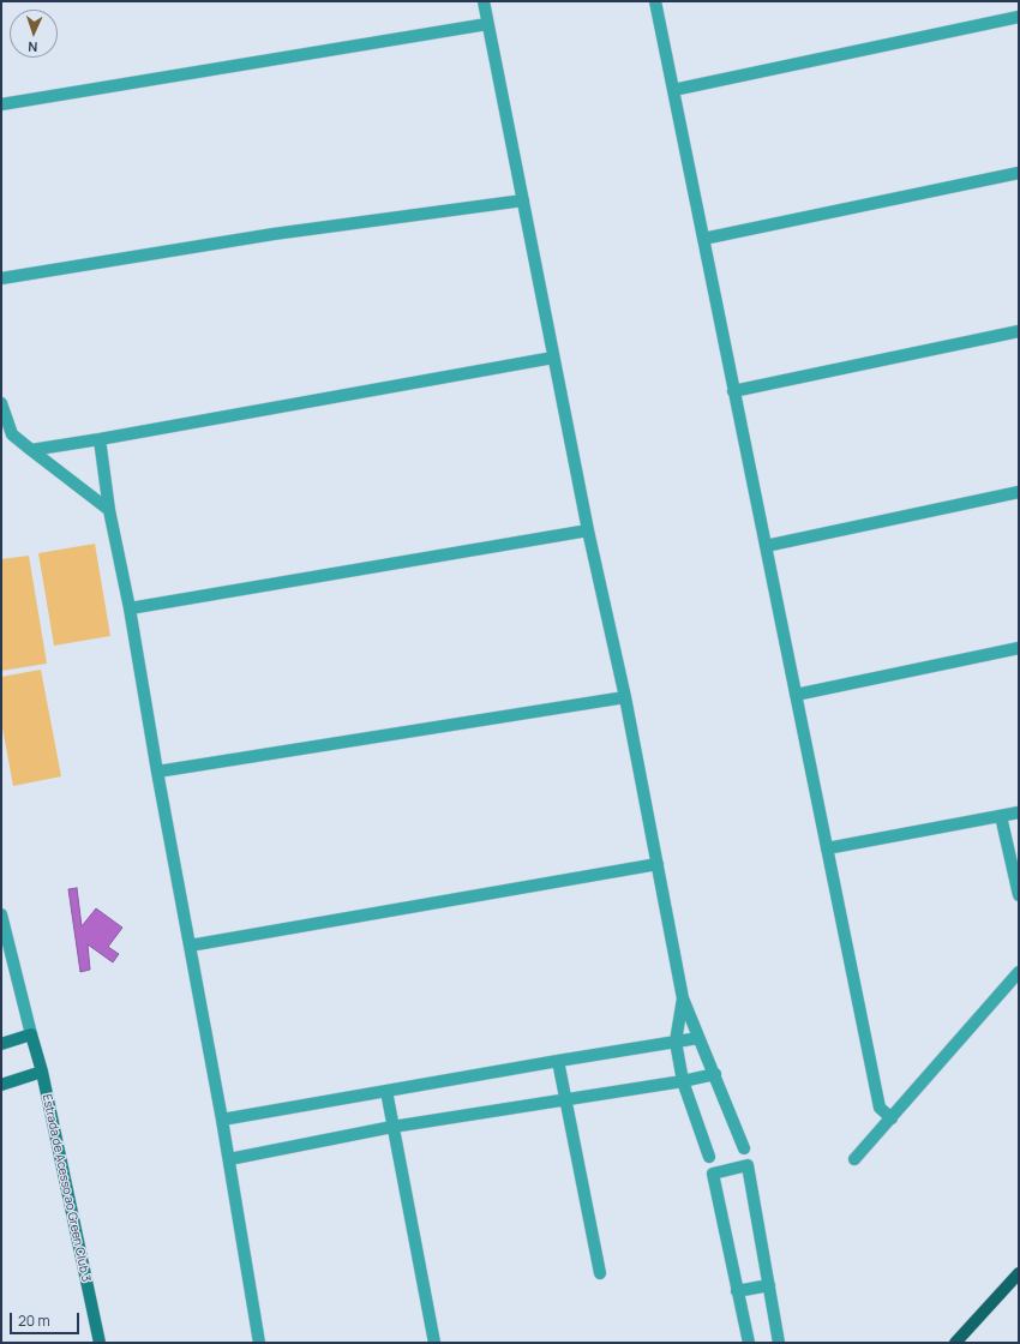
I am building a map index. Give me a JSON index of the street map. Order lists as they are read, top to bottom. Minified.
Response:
{"streets":{"street":["Estrada de Acesso ao Green Club 3"]},"scale_bar":"20 m","north":"bottom"}
